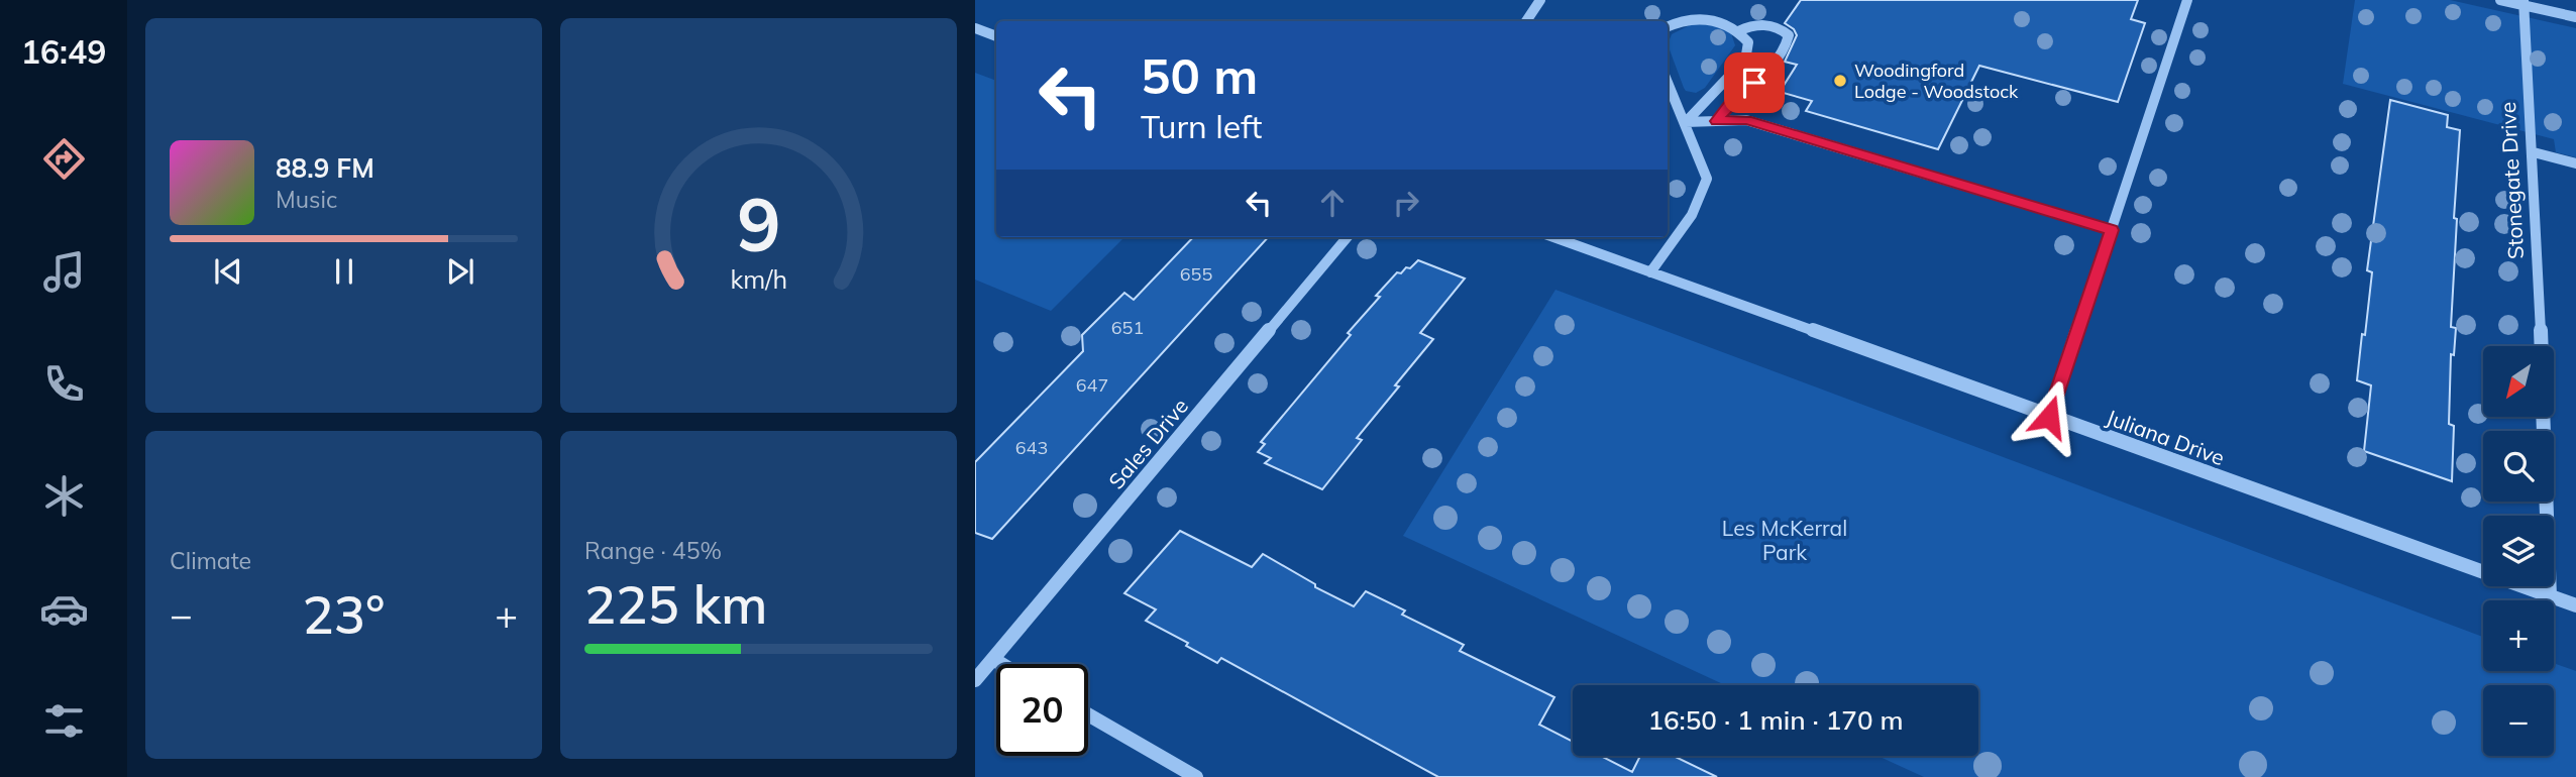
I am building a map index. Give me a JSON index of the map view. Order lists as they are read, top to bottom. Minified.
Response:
{"streets":{"street":["Stonegate Drive","Juliana Drive","Sales Drive"]},"parks":["Les McKerral Park"],"places":["Woodingford Lodge - Woodstock"],"house_numbers":["655","651","647","643"],"north":"bottom left","page":{"tabs":"16:49","turn":["50 m","Turn left"],"song":["88.9 FM","Music"],"map_buttons":["+","−"],"tile":["Climate",["Range · 45%","225 km"]],"heat":["−","23°","+"],"limit":"20","trip":"16:50 · 1 min · 170 m","gauge":["9","km/h"]}}
